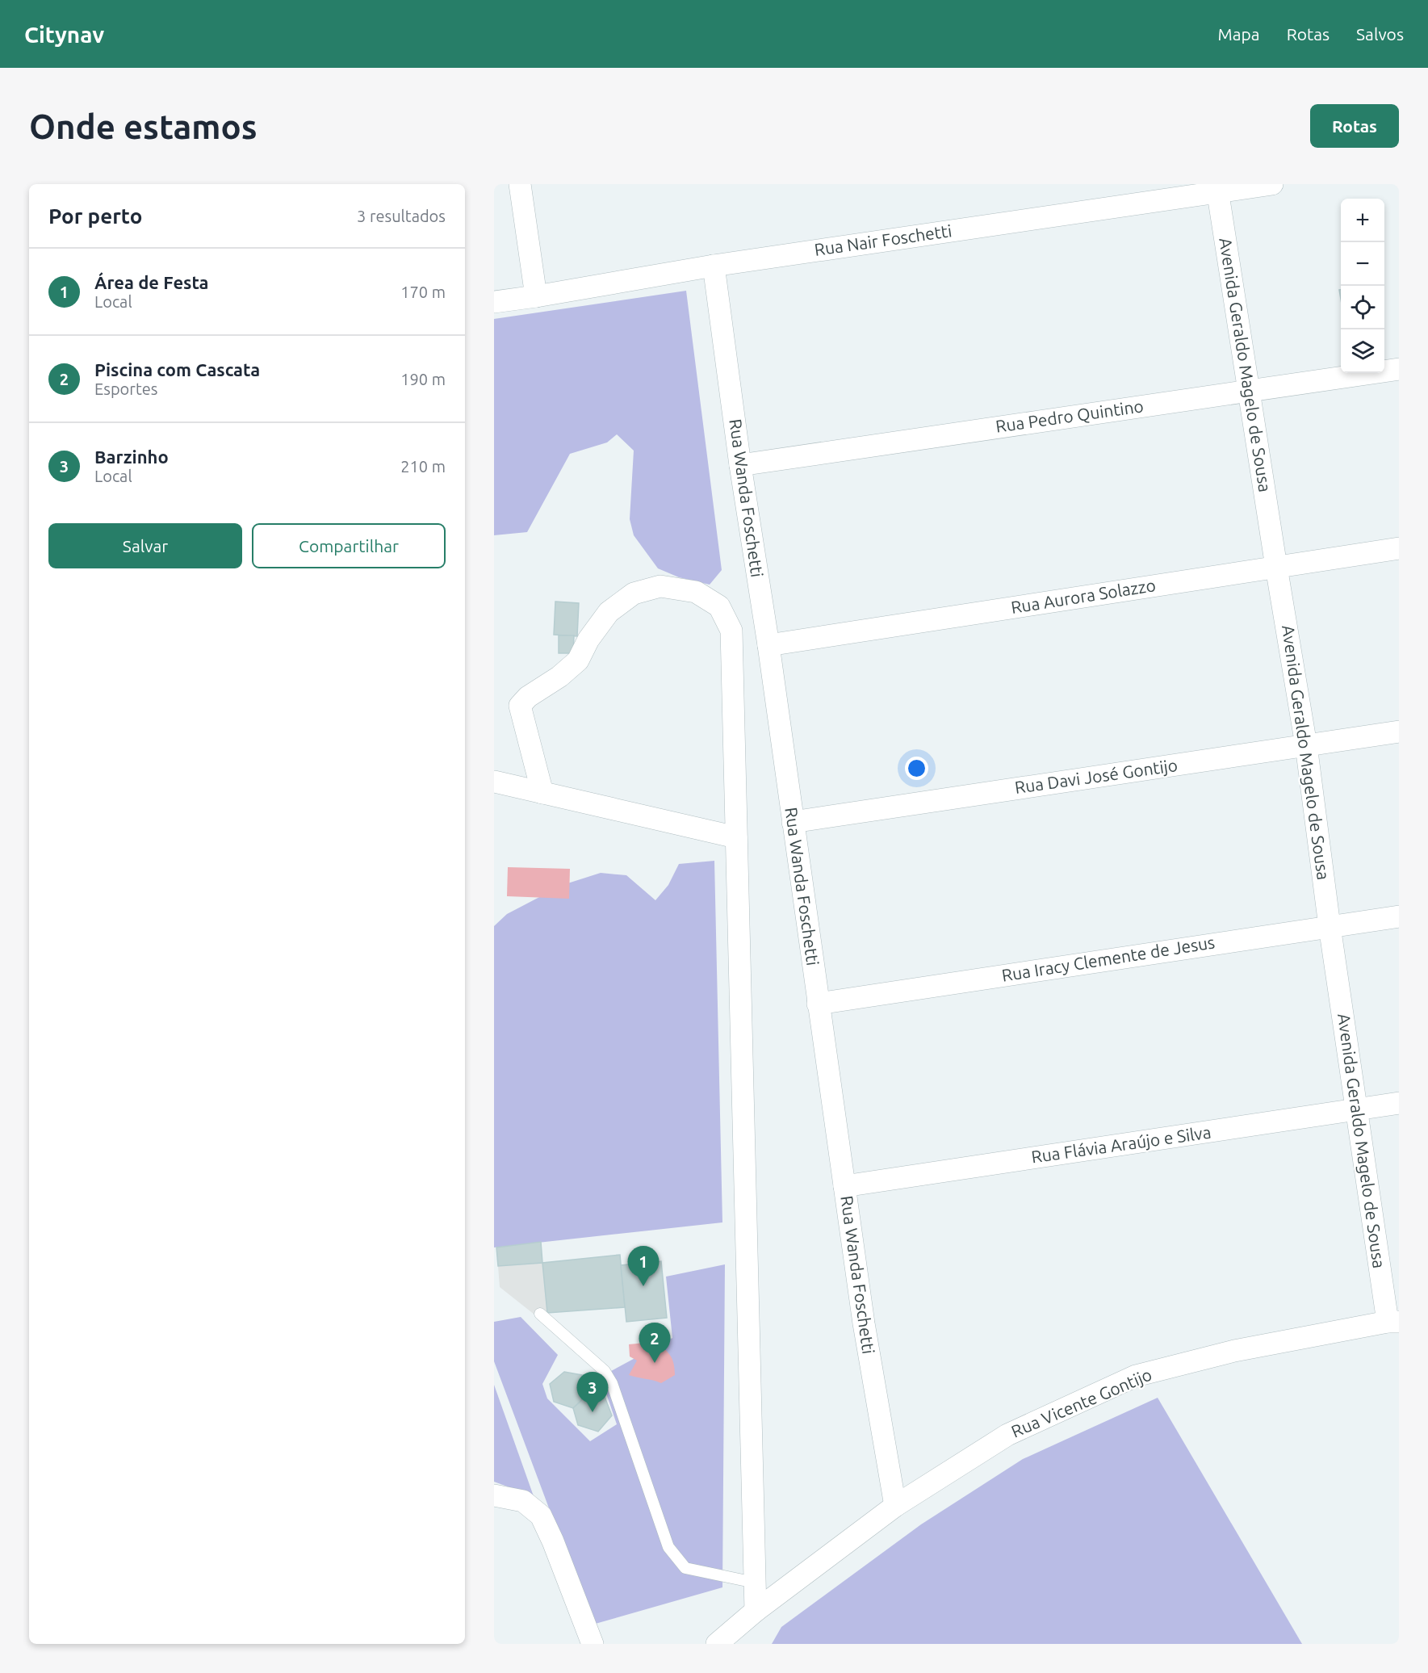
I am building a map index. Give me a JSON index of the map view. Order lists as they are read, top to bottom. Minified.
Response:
{"streets":{"street":["Rua Nair Foschetti","Avenida Geraldo Magelo de Sousa","Rua Pedro Quintino","Rua Wanda Foschetti","Rua Aurora Solazzo","Rua Davi José Gontijo","Rua Iracy Clemente de Jesus","Rua Flávia Araújo e Silva","Rua Vicente Gontijo"]},"crossings":[["Rua Nair Foschetti","Avenida Geraldo Magelo de Sousa"],["Rua Nair Foschetti","Rua Wanda Foschetti"],["Avenida Geraldo Magelo de Sousa","Rua Pedro Quintino"],["Avenida Geraldo Magelo de Sousa","Rua Aurora Solazzo"],["Avenida Geraldo Magelo de Sousa","Rua Davi José Gontijo"],["Avenida Geraldo Magelo de Sousa","Rua Iracy Clemente de Jesus"],["Avenida Geraldo Magelo de Sousa","Rua Flávia Araújo e Silva"],["Avenida Geraldo Magelo de Sousa","Rua Vicente Gontijo"],["Rua Pedro Quintino","Rua Wanda Foschetti"],["Rua Wanda Foschetti","Rua Aurora Solazzo"],["Rua Wanda Foschetti","Rua Davi José Gontijo"],["Rua Wanda Foschetti","Rua Iracy Clemente de Jesus"],["Rua Wanda Foschetti","Rua Flávia Araújo e Silva"],["Rua Wanda Foschetti","Rua Vicente Gontijo"]],"page":{"header":"Citynav","nav":["Mapa","Rotas","Salvos"],"buttons":["Rotas",["Salvar","Compartilhar"]],"title":"Onde estamos","heading":["Por perto","3 resultados"],"map_buttons":["+","−"],"list":[{"mark":"1","name":"Área de Festa","note":"Local","value":"170 m"},{"mark":"2","name":"Piscina com Cascata","note":"Esportes","value":"190 m"},{"mark":"3","name":"Barzinho","note":"Local","value":"210 m"}],"pins":["1","2","3"]}}
